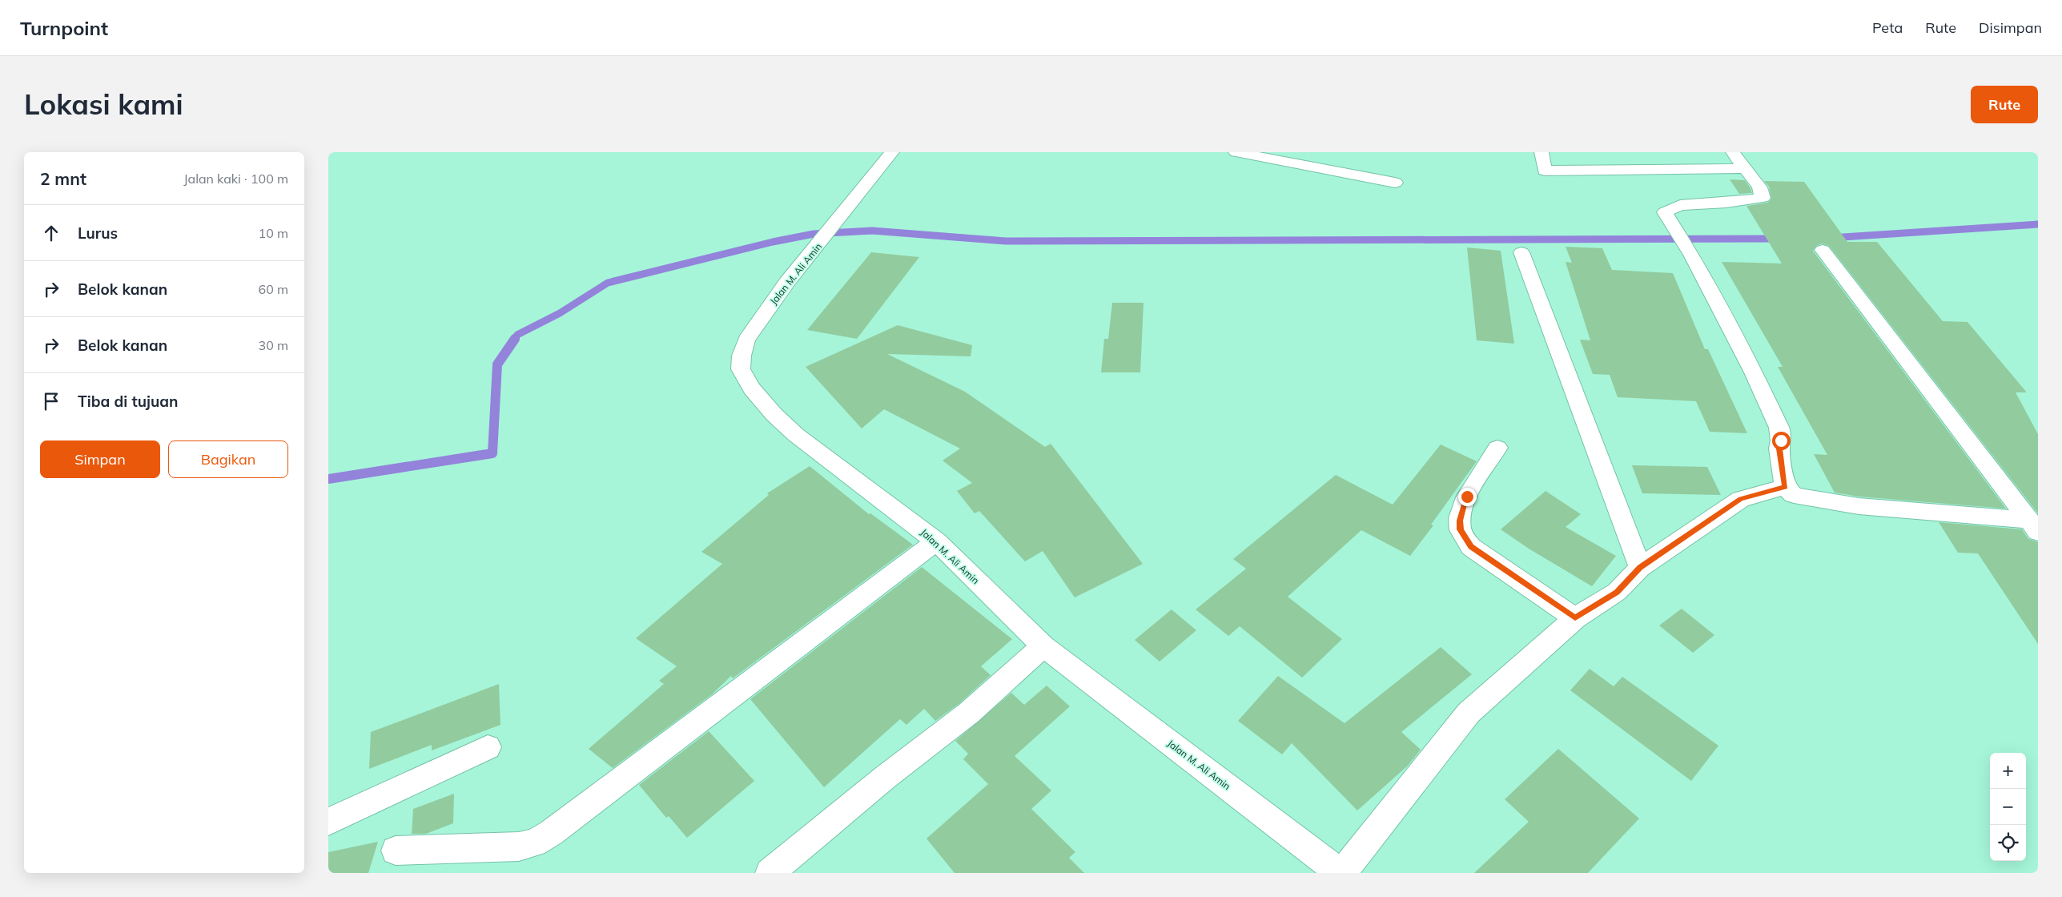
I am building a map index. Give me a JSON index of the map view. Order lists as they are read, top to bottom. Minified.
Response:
{"streets":{"street":["Jalan M. Ali Amin"]},"page":{"header":"Turnpoint","nav":["Peta","Rute","Disimpan"],"buttons":["Rute",["Simpan","Bagikan"]],"title":"Lokasi kami","heading":["2 mnt","Jalan kaki · 100 m"],"list":[["Lurus","10 m"],["Belok kanan","60 m"],["Belok kanan","30 m"],"Tiba di tujuan"],"map_buttons":["+","−"]}}
